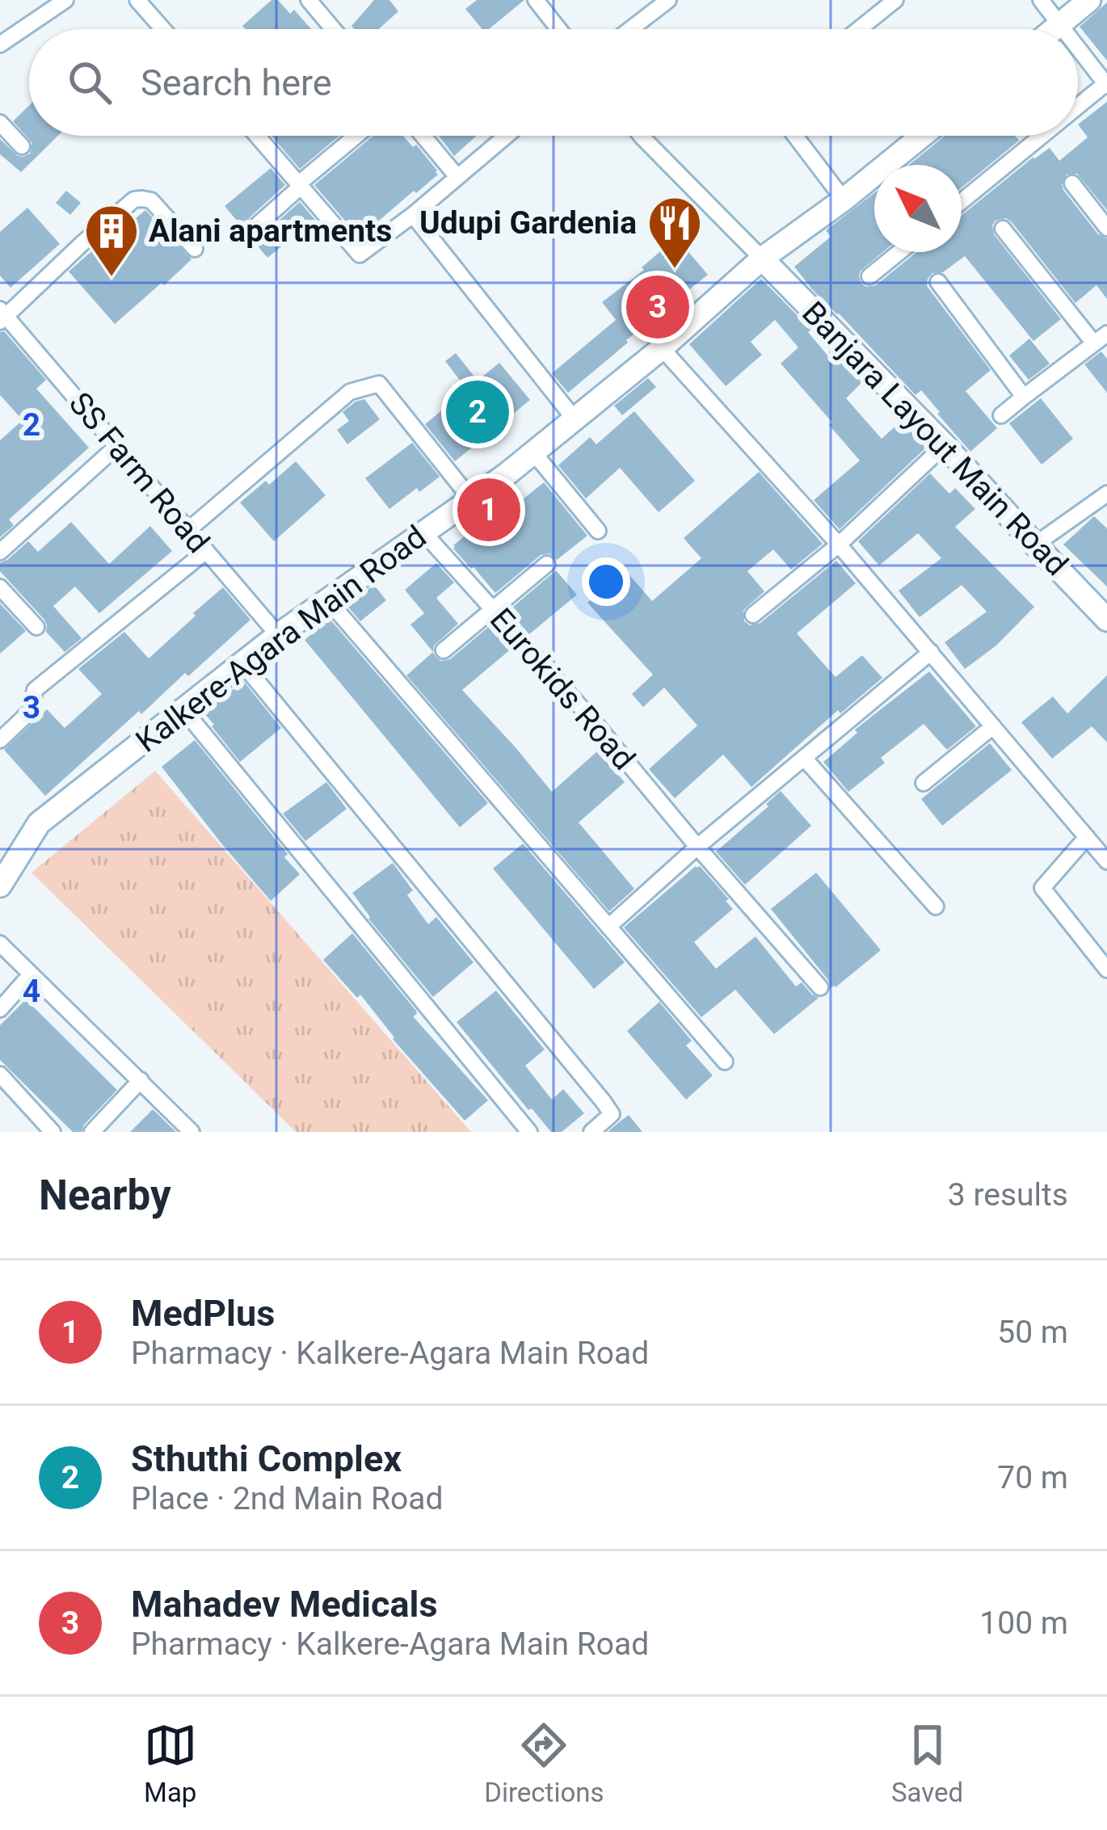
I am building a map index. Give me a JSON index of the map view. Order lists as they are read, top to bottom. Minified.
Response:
{"streets":{"street":["Banjara Layout Main Road","SS Farm Road","Kalkere-Agara Main Road","Eurokids Road"]},"crossings":[["Banjara Layout Main Road","Kalkere-Agara Main Road"],["SS Farm Road","Kalkere-Agara Main Road"],["Kalkere-Agara Main Road","Eurokids Road"]],"places":{"restaurant":["Udupi Gardenia"],"building":["Alani apartments"]},"north":"top left","page":{"search":"Search here","pins":["3","2","1"],"heading":["Nearby","3 results"],"list":[{"mark":"1","name":"MedPlus","note":"Pharmacy · Kalkere-Agara Main Road","value":"50 m"},{"mark":"2","name":"Sthuthi Complex","note":"Place · 2nd Main Road","value":"70 m"},{"mark":"3","name":"Mahadev Medicals","note":"Pharmacy · Kalkere-Agara Main Road","value":"100 m"}],"nav":["Map","Directions","Saved"]},"grid":{"rows":["2","3","4"]}}
